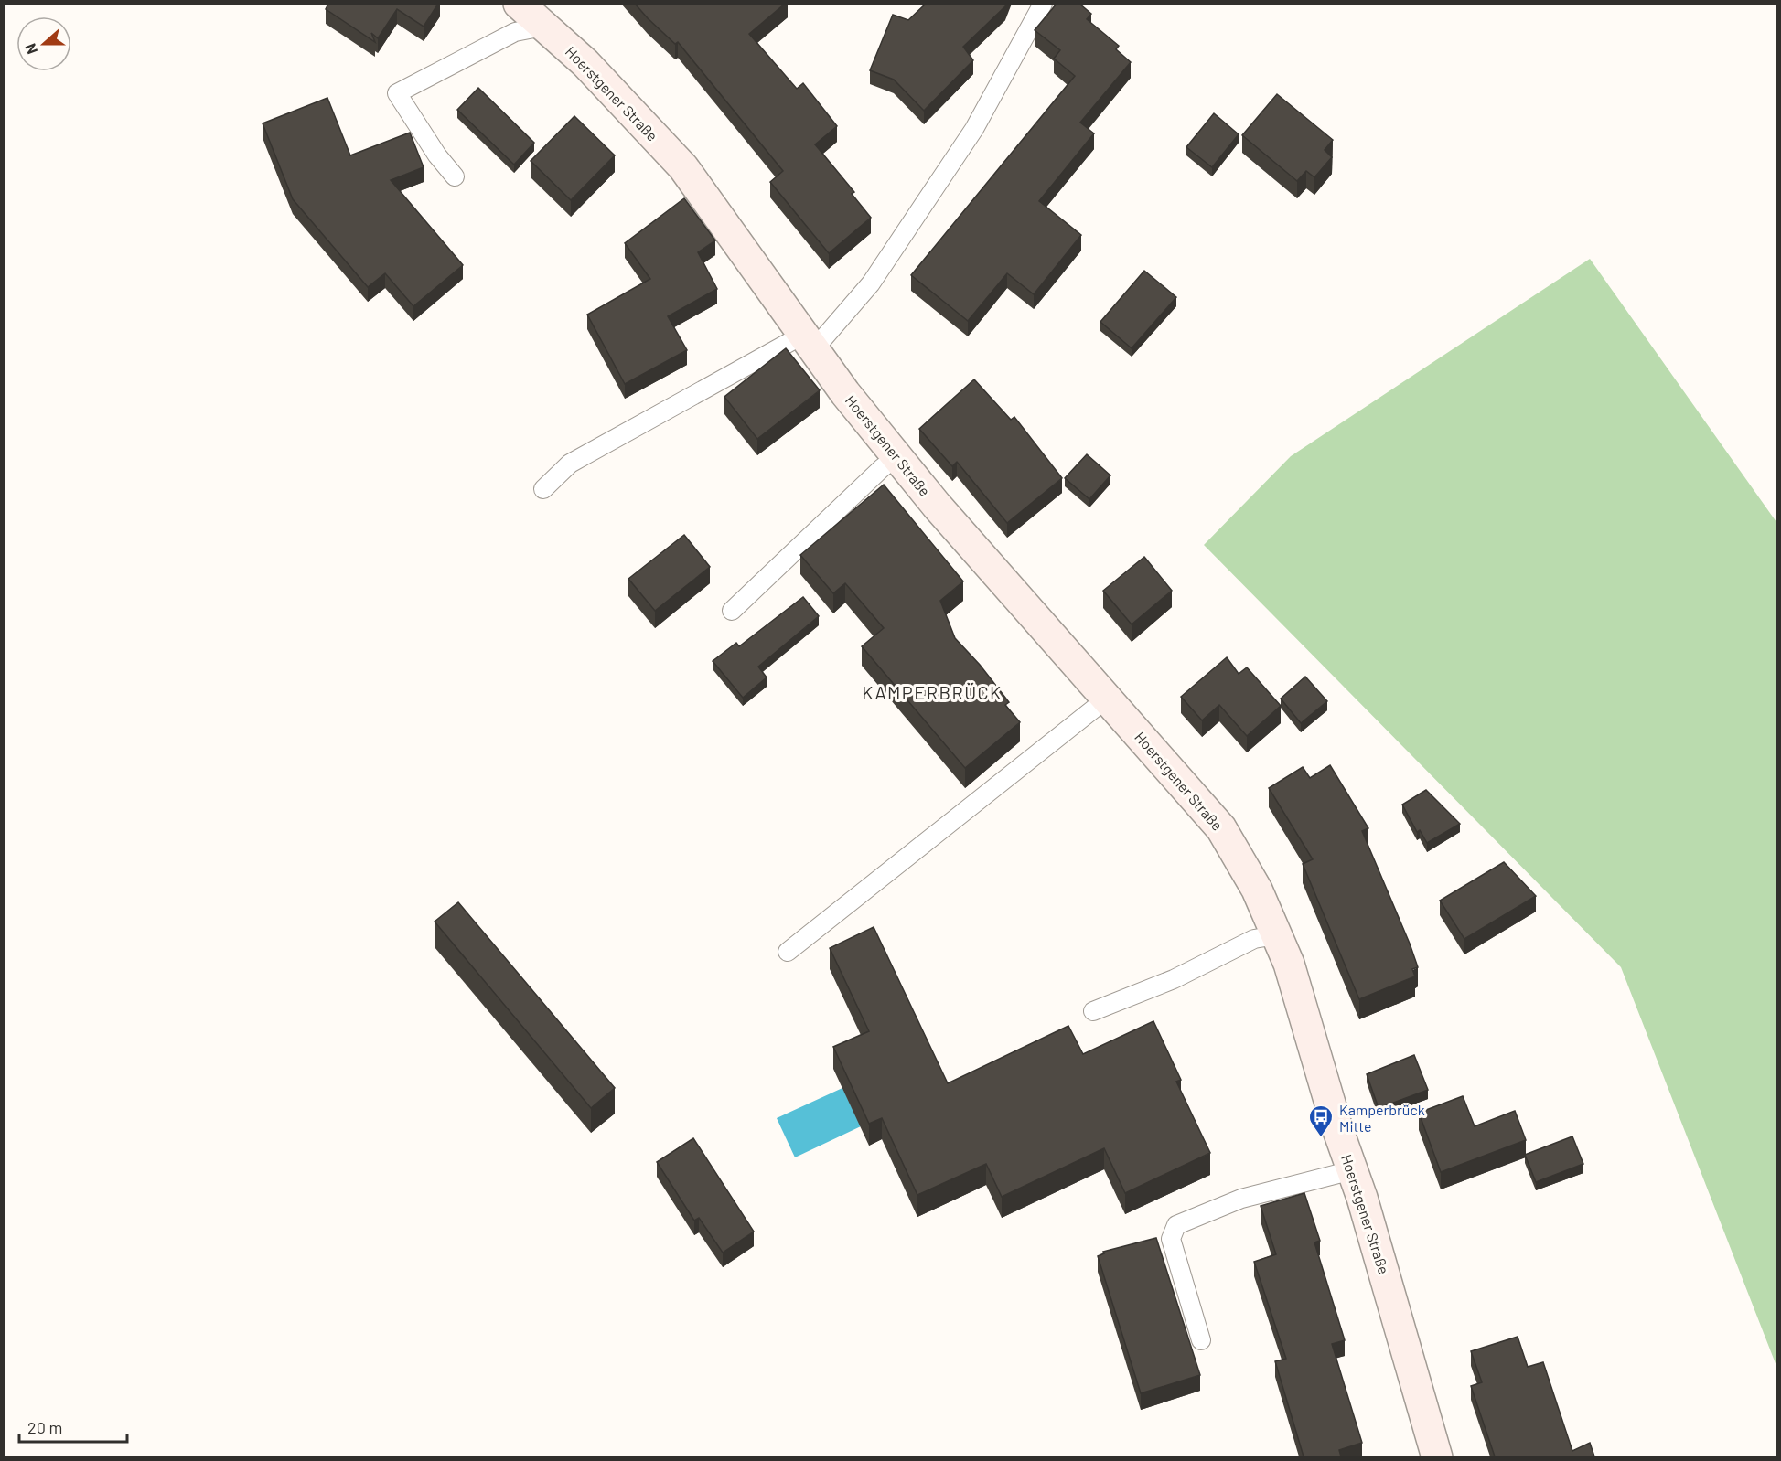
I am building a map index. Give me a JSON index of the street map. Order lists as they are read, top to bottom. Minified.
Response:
{"streets":{"main road":["Hoerstgener Straße"]},"districts":["KAMPERBRÜCK"],"places":{"bus stop":["Kamperbrück Mitte"]},"scale_bar":"20 m","north":"left"}
